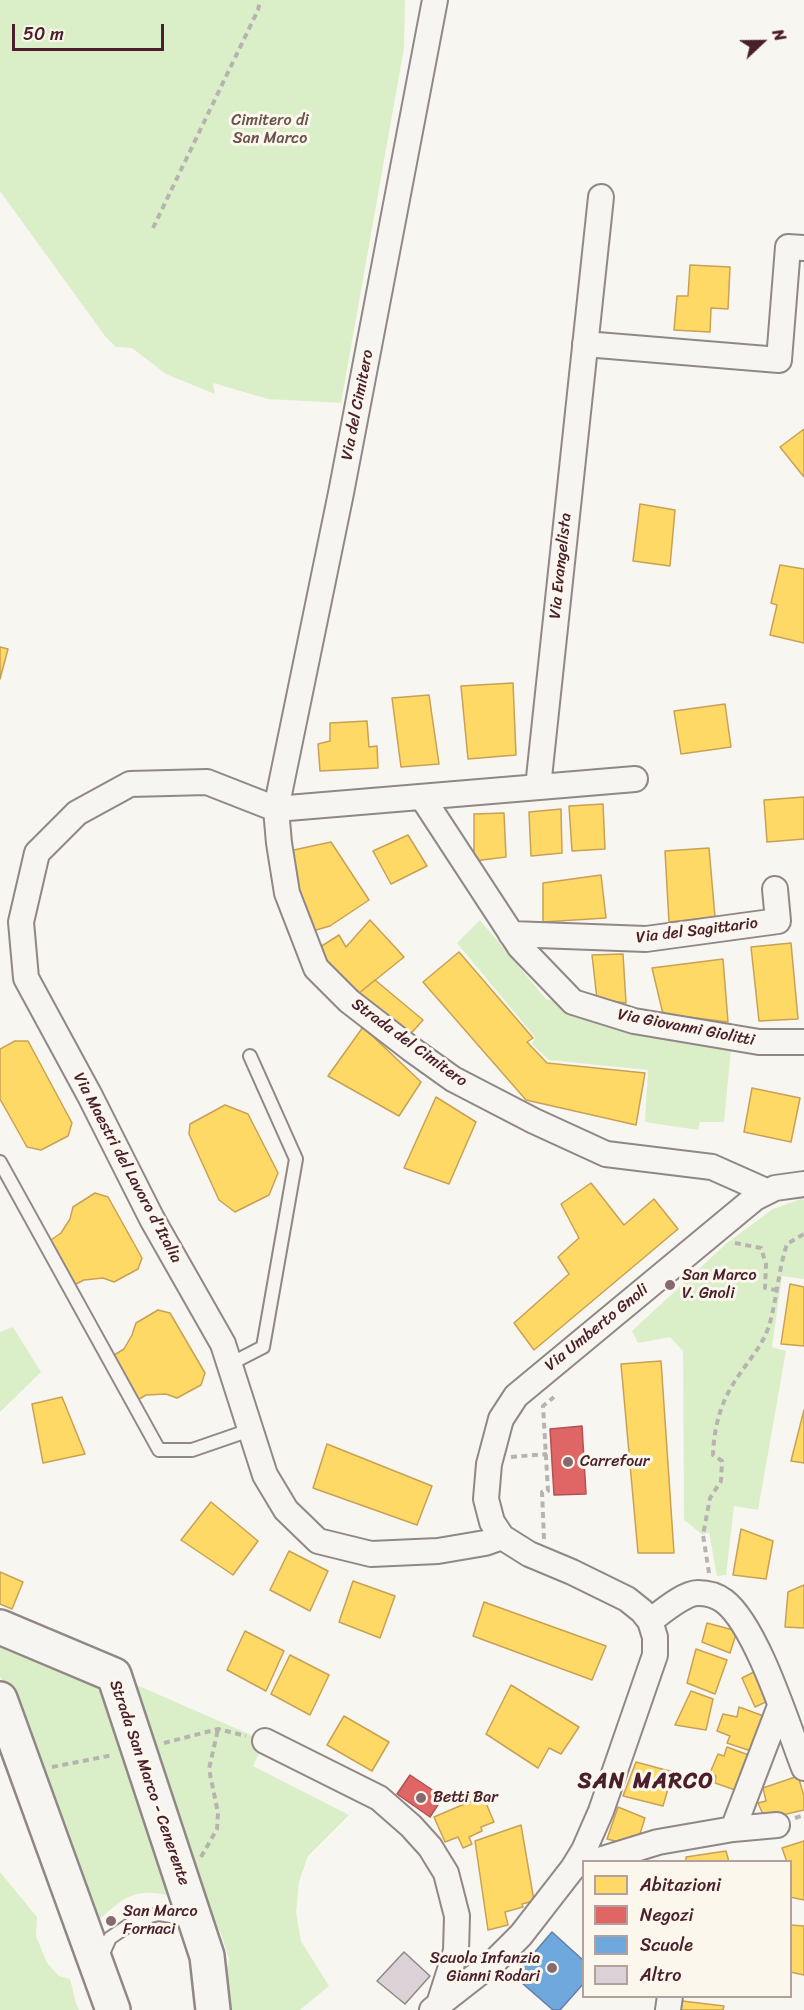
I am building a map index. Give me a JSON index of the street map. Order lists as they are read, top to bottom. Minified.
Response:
{"streets":{"main road":["Strada San Marco - Cenerente"],"street":["Via del Cimitero","Via Evangelista","Via del Sagittario","Via Giovanni Giolitti","Strada del Cimitero","Via Maestri del Lavoro d'Italia","Via Umberto Gnoli"]},"crossings":[["Via del Cimitero","Strada del Cimitero"],["Via del Cimitero","Via Maestri del Lavoro d'Italia"],["Via del Sagittario","Via Giovanni Giolitti"],["Strada del Cimitero","Via Maestri del Lavoro d'Italia"],["Strada del Cimitero","Via Umberto Gnoli"],["Via Maestri del Lavoro d'Italia","Via Umberto Gnoli"]],"districts":["SAN MARCO"],"parks":["Cimitero di San Marco"],"places":["San Marco V. Gnoli","Carrefour","Betti Bar","San Marco Fornaci","Scuola Infanzia Gianni Rodari"],"legend":["Abitazioni","Negozi","Scuole","Altro"],"scale_bar":"50 m","north":"right"}
